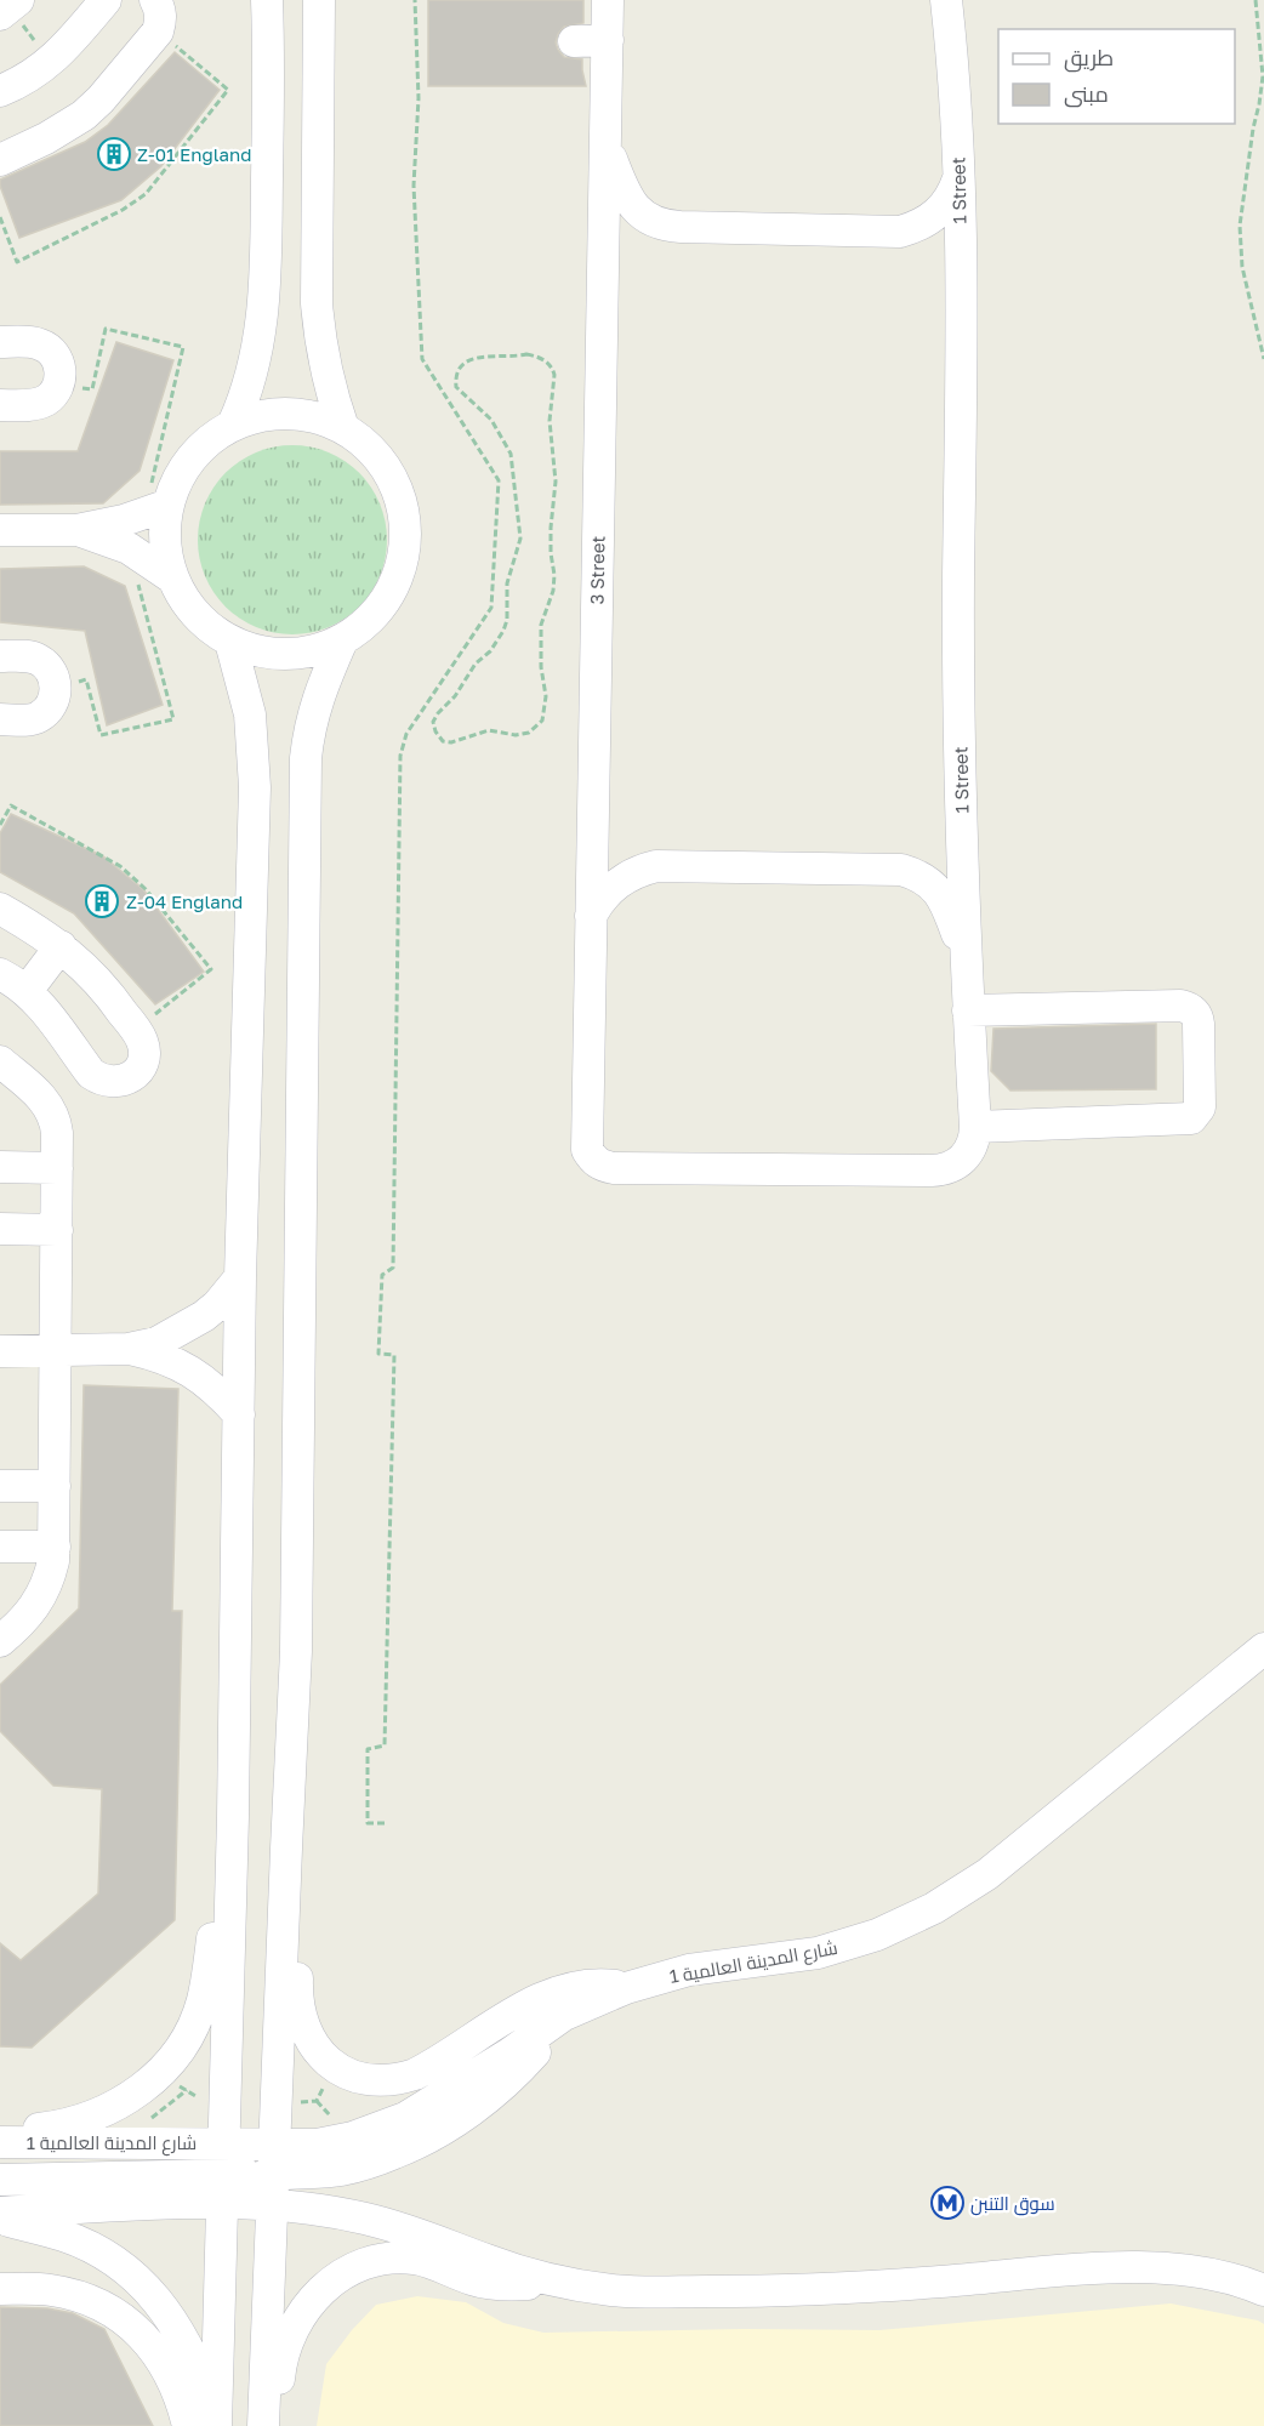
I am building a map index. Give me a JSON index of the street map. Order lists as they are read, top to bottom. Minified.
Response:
{"streets":{"street":["1 Street","3 Street","شارع المدينة العالمية 1"]},"crossings":[["1 Street","3 Street"]],"places":{"building":["Z-01 England","Z-04 England"],"metro station":["سوق التنبن"]},"legend":["طريق","مبنى"]}
